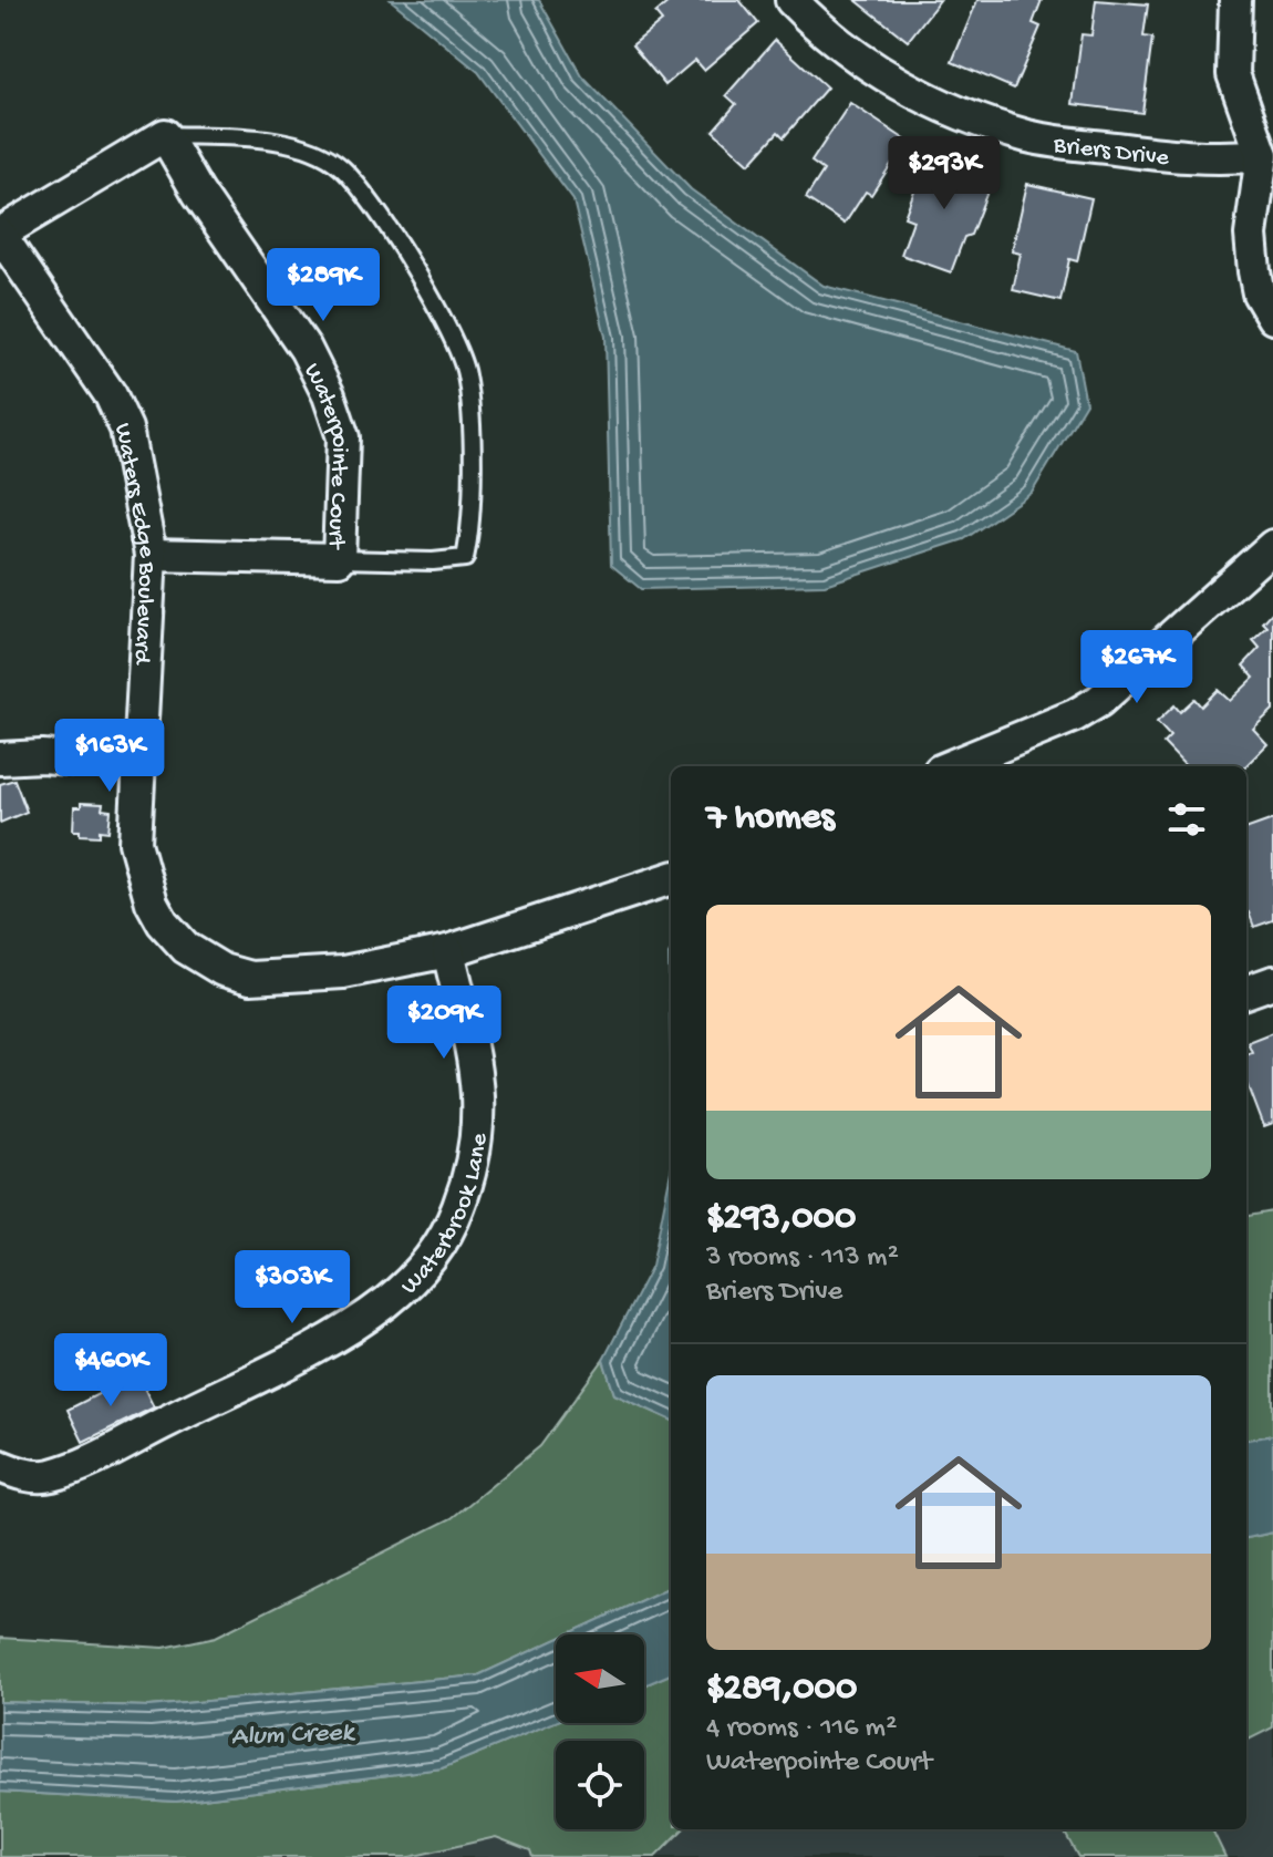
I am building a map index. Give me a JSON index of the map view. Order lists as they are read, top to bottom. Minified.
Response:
{"streets":{"street":["Briers Drive","Waterpointe Court","Waters Edge Boulevard","Waterbrook Lane"]},"crossings":[["Waterpointe Court","Waters Edge Boulevard"],["Waters Edge Boulevard","Waterbrook Lane"]],"water":["Alum Creek"],"north":"left","page":{"price":["$293K","$289K","$267K","$163K","$209K","$303K","$460K"],"heading":"7 homes","list":[{"name":"$293,000","note":"3 rooms · 113 m² · Briers Drive"},{"name":"$289,000","note":"4 rooms · 116 m² · Waterpointe Court"}]}}
